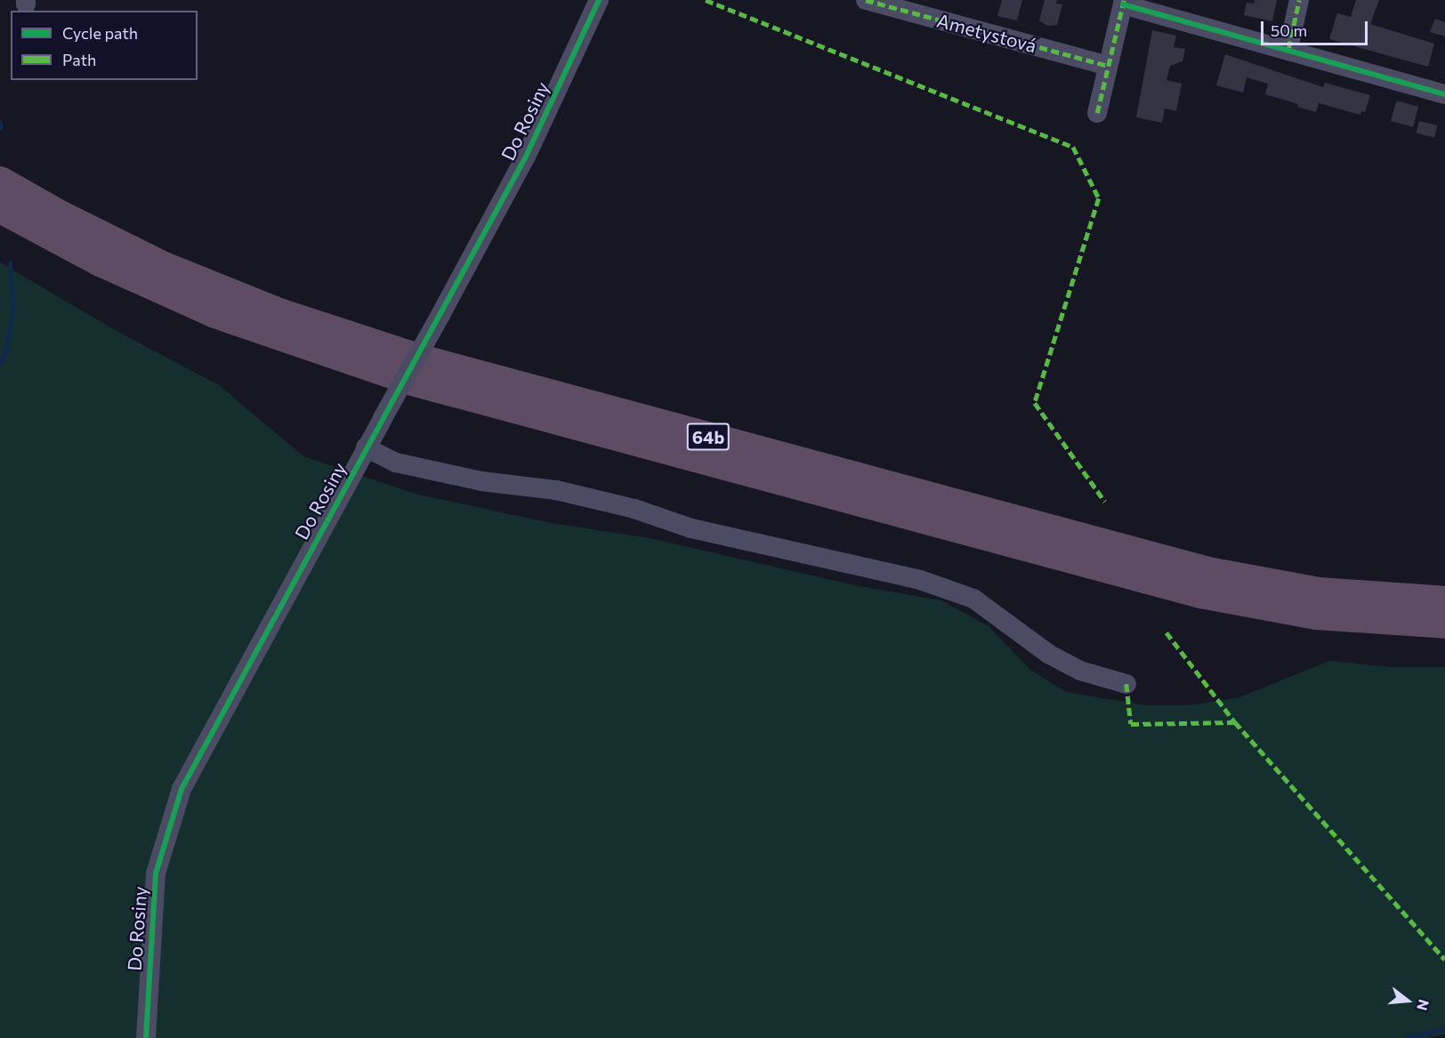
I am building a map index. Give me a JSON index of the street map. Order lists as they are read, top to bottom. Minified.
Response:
{"streets":{"highway":["64b"],"street":["Ametystová","Do Rosiny"]},"legend":["Cycle path","Path"],"scale_bar":"50 m","north":"right"}
